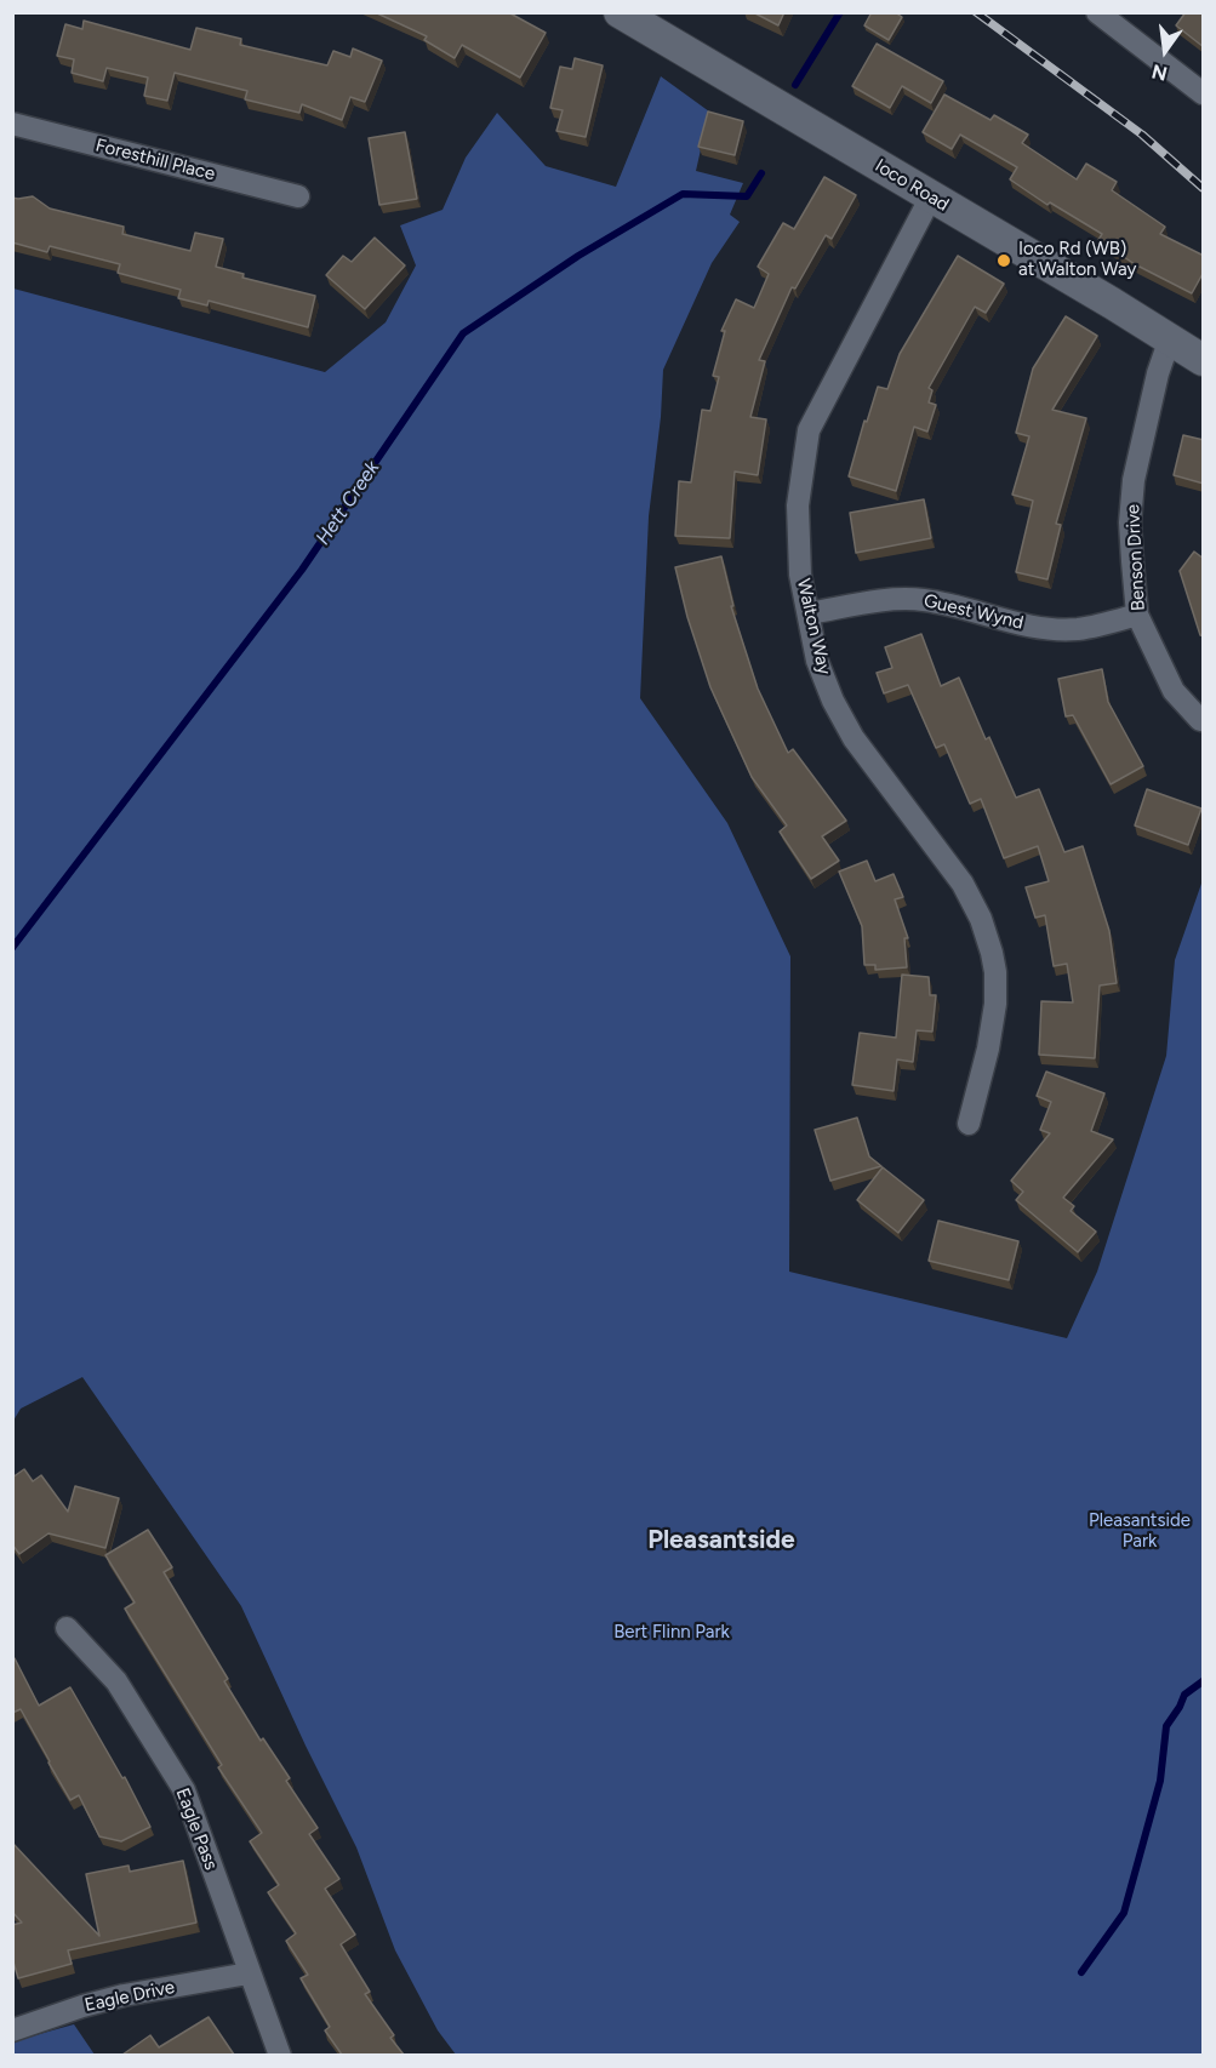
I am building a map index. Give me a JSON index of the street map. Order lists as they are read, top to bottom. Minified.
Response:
{"streets":{"main road":["Ioco Road"],"street":["Foresthill Place","Benson Drive","Guest Wynd","Walton Way","Eagle Pass","Eagle Drive"]},"crossings":[["Ioco Road","Benson Drive"],["Ioco Road","Walton Way"],["Benson Drive","Guest Wynd"],["Guest Wynd","Walton Way"],["Eagle Pass","Eagle Drive"]],"districts":["Pleasantside"],"water":["Hett Creek"],"parks":["Pleasantside Park","Bert Flinn Park"],"places":["Ioco Rd (WB) at Walton Way"],"north":"bottom"}
